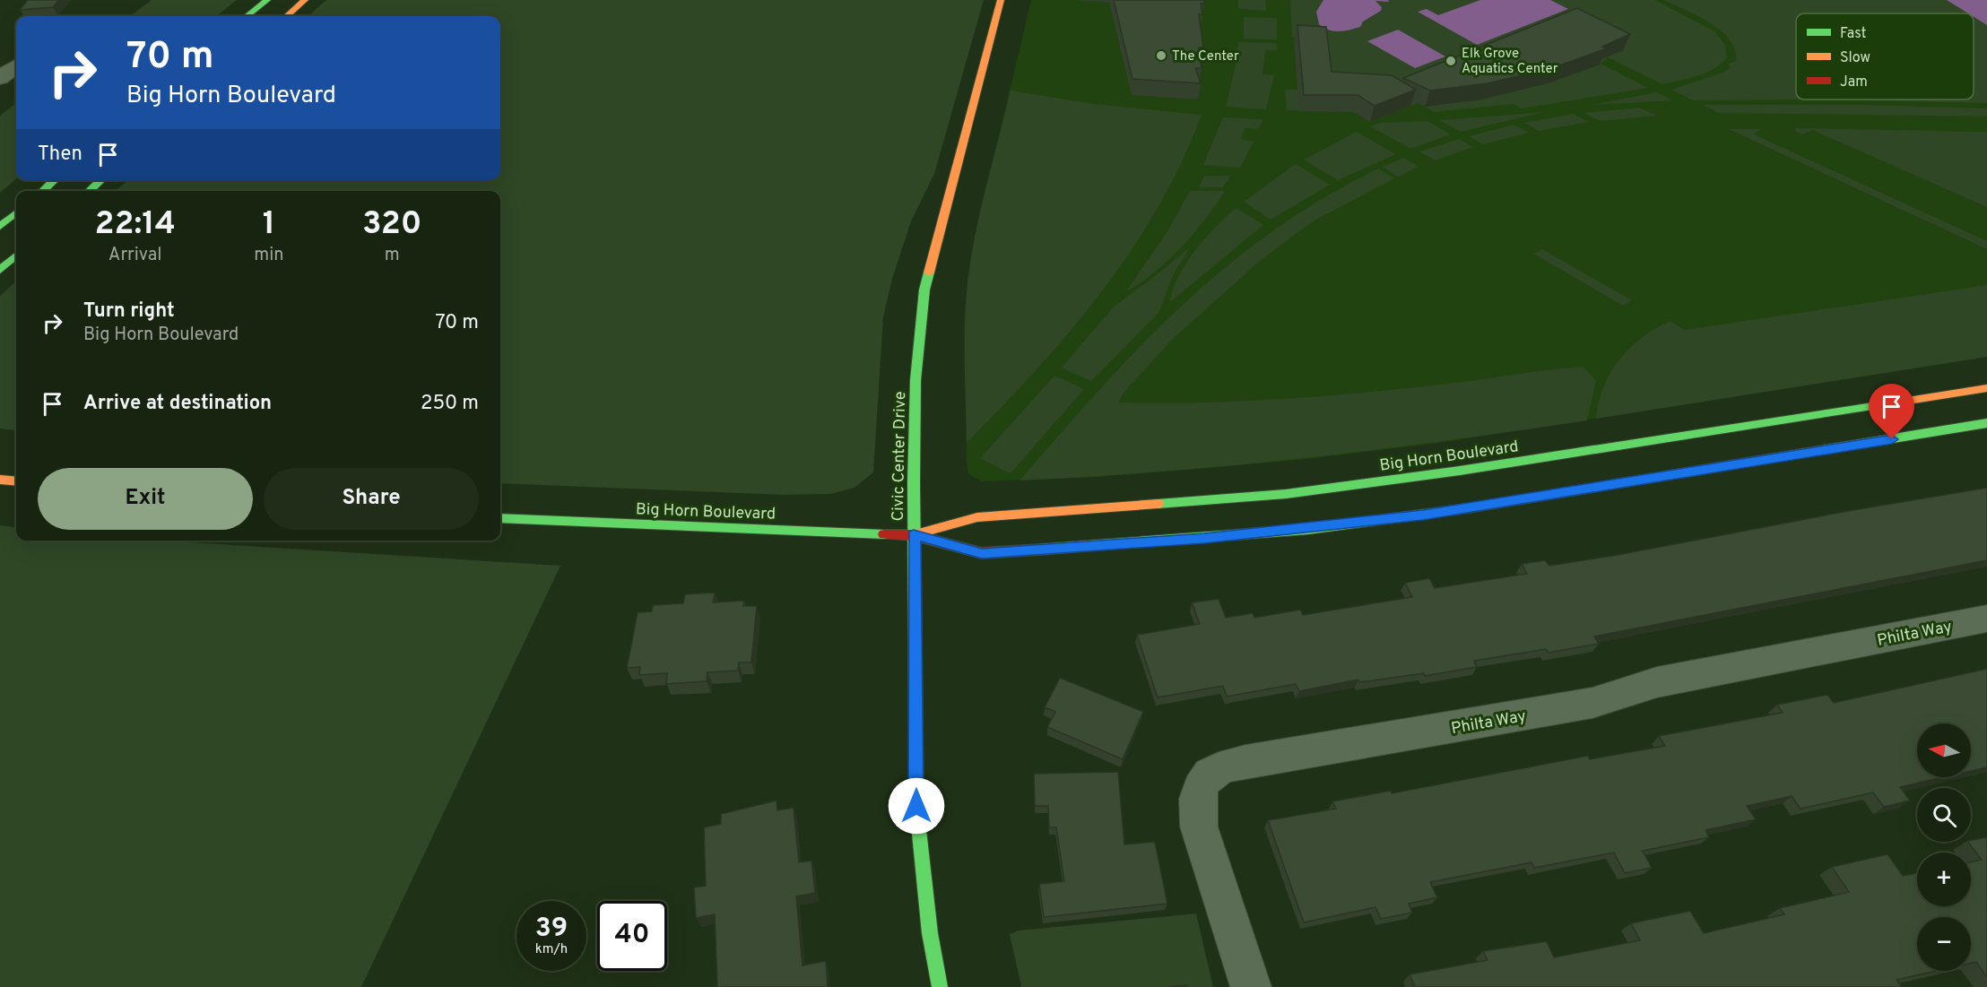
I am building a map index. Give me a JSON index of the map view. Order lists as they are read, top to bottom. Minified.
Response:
{"streets":{"main road":["Big Horn Boulevard","Civic Center Drive"],"street":["Philta Way"]},"crossings":[["Big Horn Boulevard","Civic Center Drive"]],"places":["The Center","Elk Grove Aquatics Center"],"legend":["Fast","Slow","Jam"],"north":"left","page":{"turn":["70 m","Big Horn Boulevard"],"then":"Then","eta":["22:14","Arrival","1","min","320","m"],"list":[{"name":"Turn right","note":"Big Horn Boulevard","value":"70 m"},{"name":"Arrive at destination","value":"250 m"}],"buttons":["Exit","Share"],"map_buttons":["+","−"],"speed":"39 km/h","limit":"40"}}
